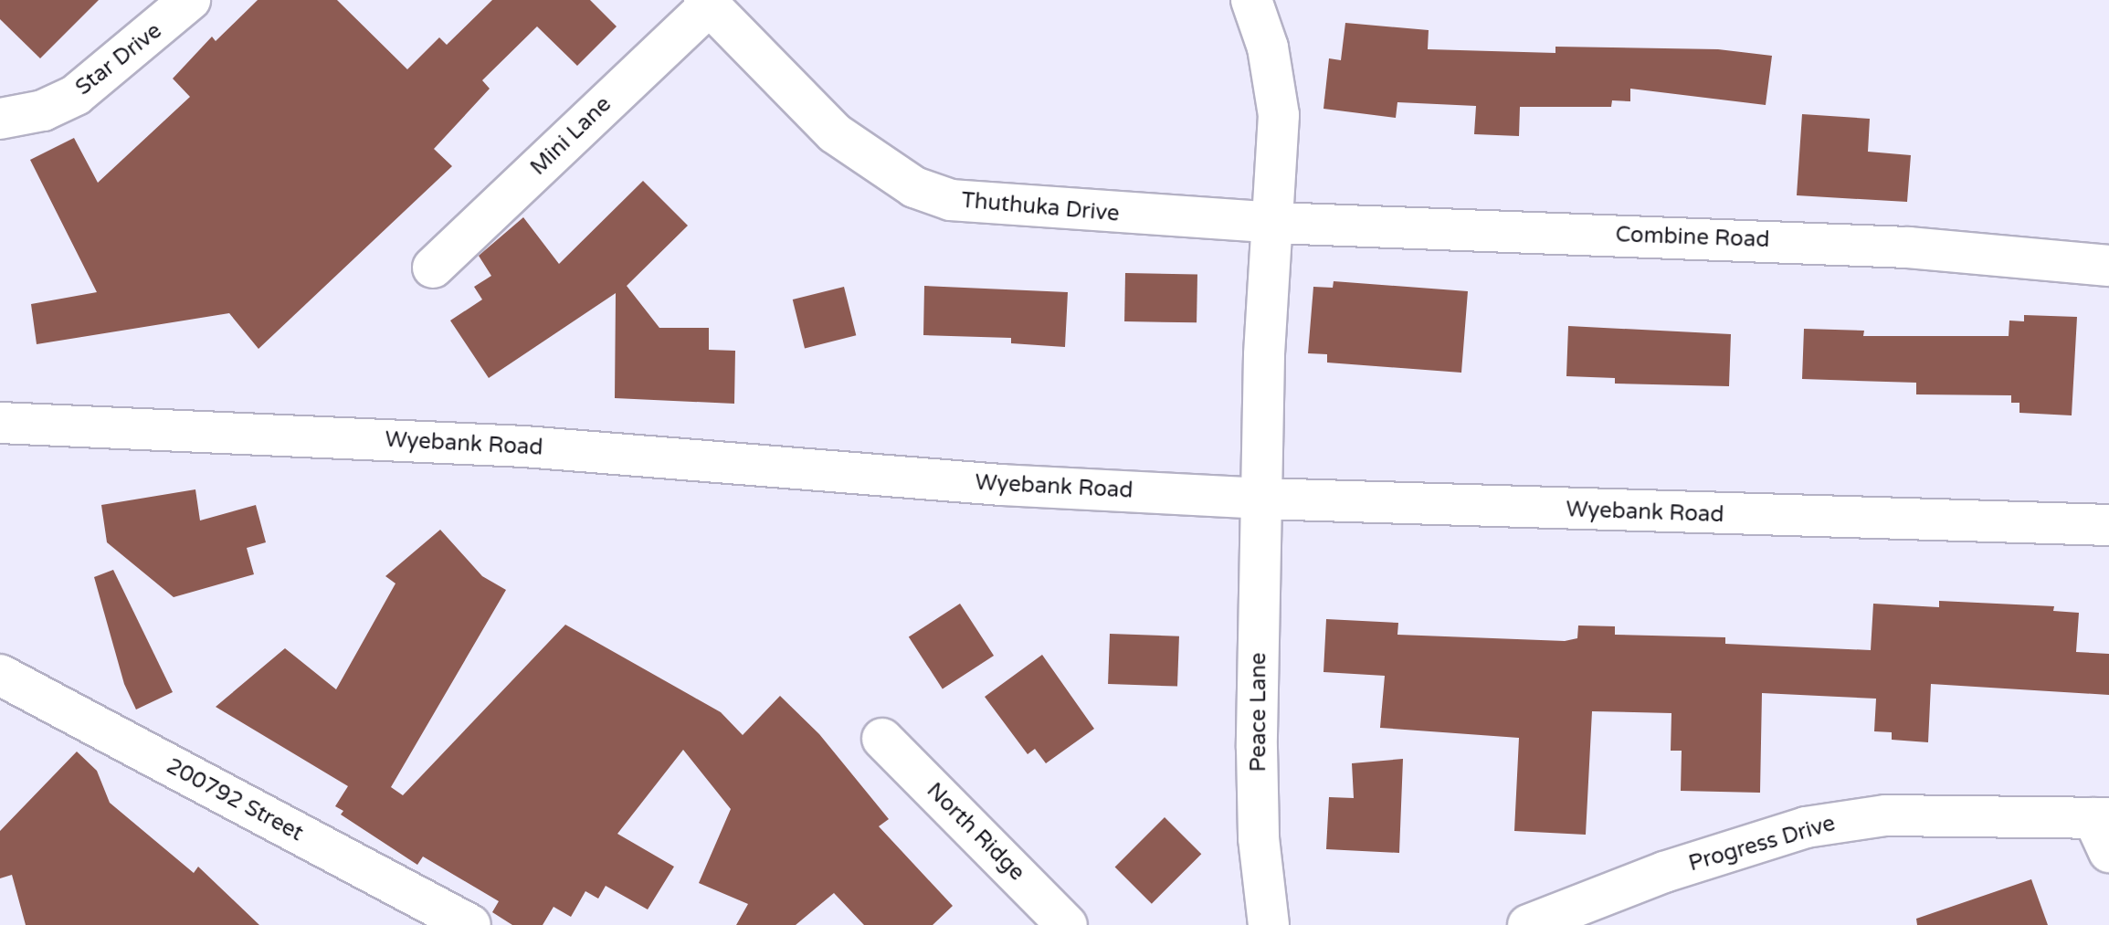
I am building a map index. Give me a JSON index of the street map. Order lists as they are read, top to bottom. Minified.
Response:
{"streets":{"street":["Star Drive","Mini Lane","Thuthuka Drive","Combine Road","Wyebank Road","Peace Lane","200792 Street","North Ridge","Progress Drive"]},"crossings":[["Mini Lane","Thuthuka Drive"],["Thuthuka Drive","Combine Road"],["Wyebank Road","Peace Lane"]]}
